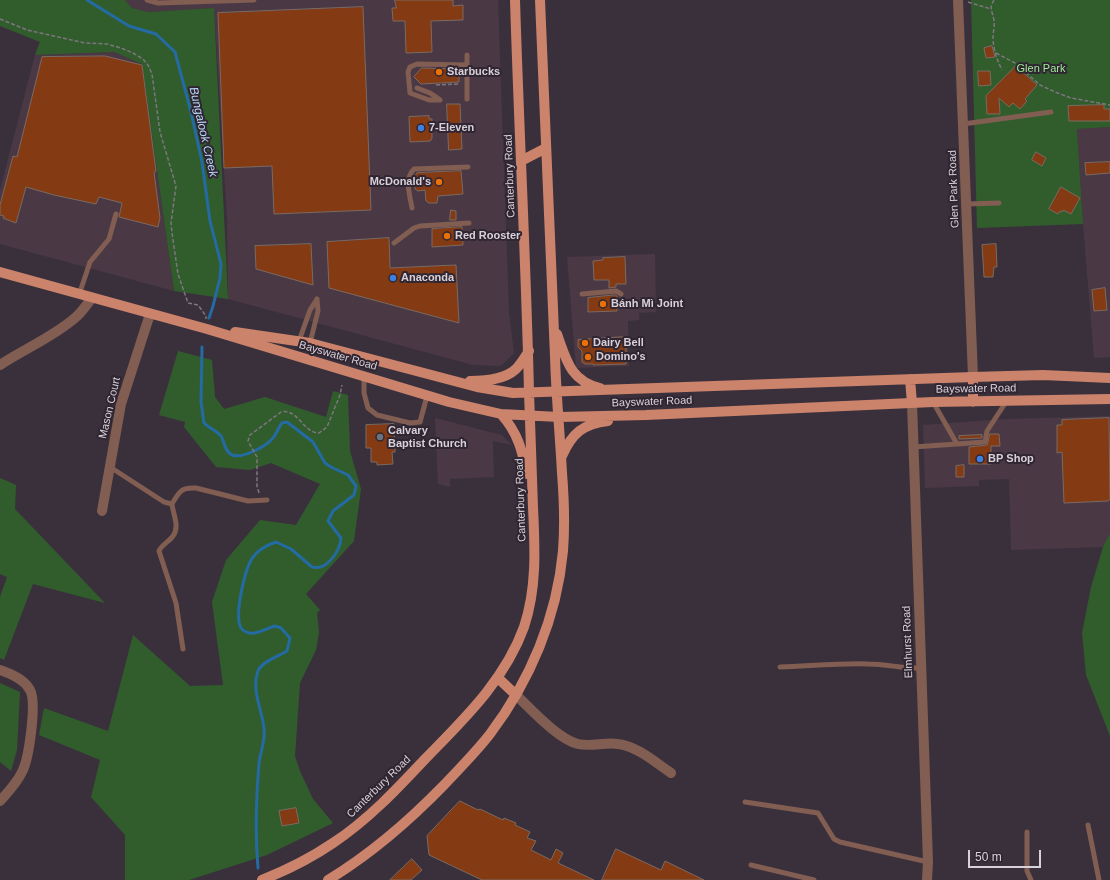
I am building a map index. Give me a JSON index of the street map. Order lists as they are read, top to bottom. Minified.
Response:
{"streets":{"main road":["Canterbury Road","Bayswater Road"],"street":["Glen Park Road","Mason Court","Elmhurst Road"]},"crossings":[["Canterbury Road","Bayswater Road"],["Glen Park Road","Bayswater Road"],["Bayswater Road","Mason Court"],["Bayswater Road","Elmhurst Road"]],"water":["Bungalook Creek"],"parks":["Glen Park"],"places":["Starbucks","7-Eleven","McDonald's","Red Rooster","Anaconda","Bánh Mì Joint","Dairy Bell","Domino's","Calvary Baptist Church","BP Shop"],"scale_bar":"50 m"}
